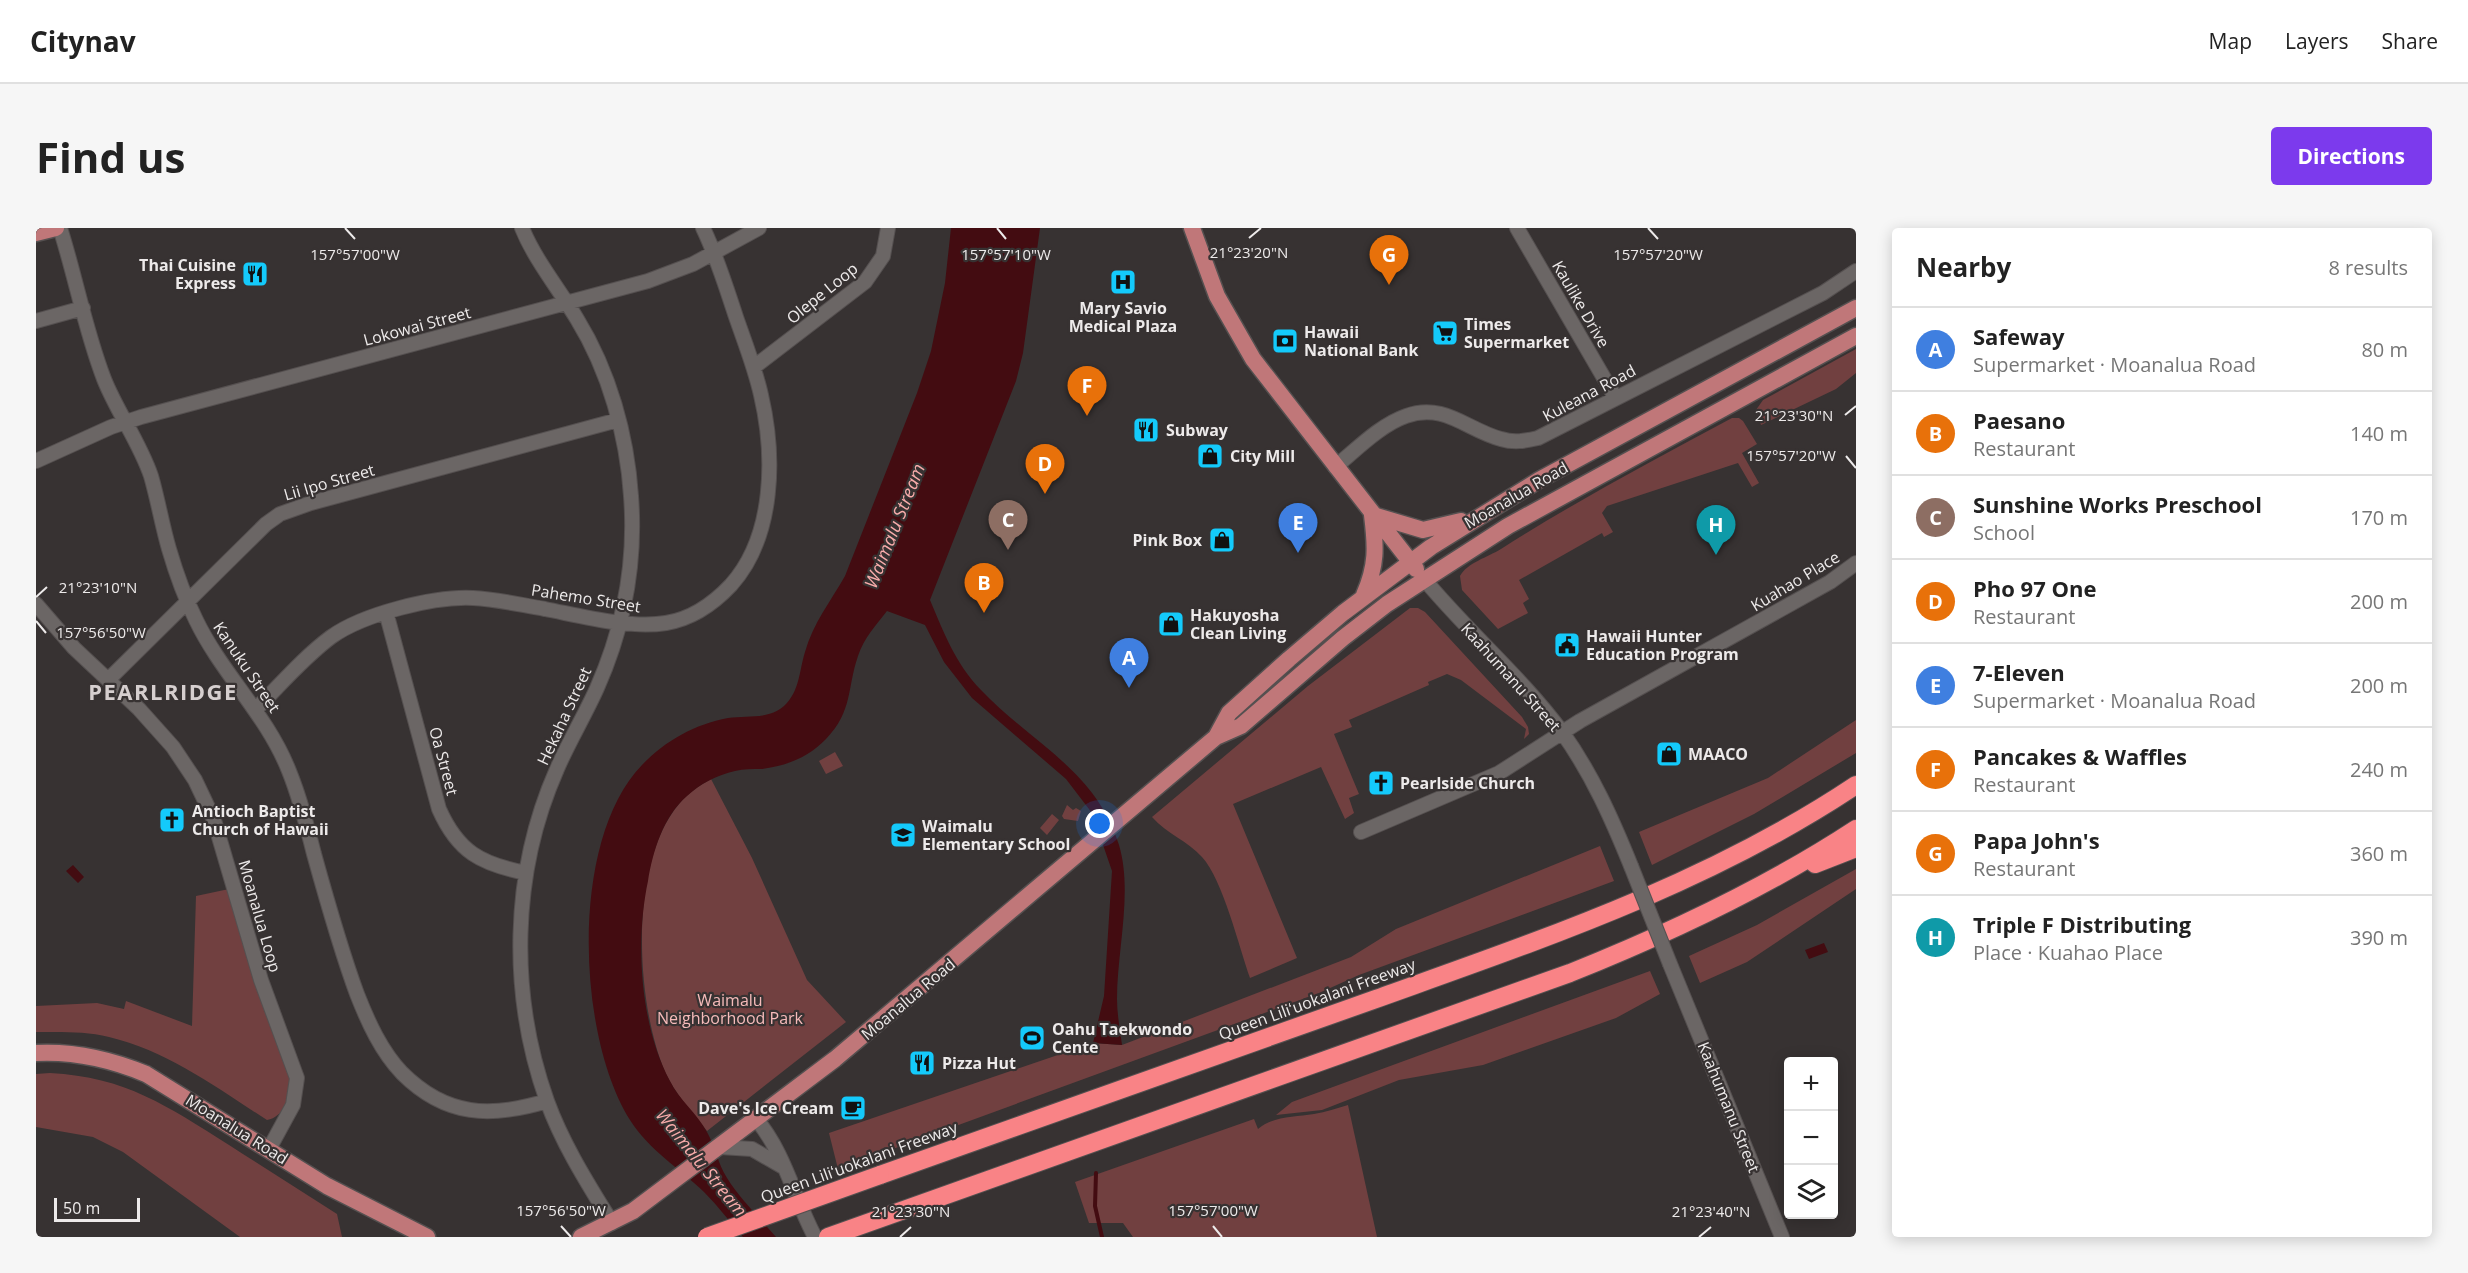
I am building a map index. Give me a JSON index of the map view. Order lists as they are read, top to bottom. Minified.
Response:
{"streets":{"highway":["Queen Liliʻuokalani Freeway"],"main road":["Moanalua Road","Kaahumanu Street"],"street":["Olepe Loop","Kaulike Drive","Lokowai Street","Kuleana Road","Lii Ipo Street","Kuahao Place","Pahemo Street","Kanuku Street","Hekaha Street","Oa Street","Moanalua Loop"]},"crossings":[["Olepe Loop","Pahemo Street"],["Kaulike Drive","Kuleana Road"],["Lokowai Street","Pahemo Street"],["Lokowai Street","Kanuku Street"],["Lokowai Street","Hekaha Street"],["Kuleana Road","Kaahumanu Street"],["Lii Ipo Street","Kanuku Street"],["Lii Ipo Street","Hekaha Street"],["Lii Ipo Street","Moanalua Loop"],["Moanalua Road","Kaahumanu Street"],["Moanalua Road","Hekaha Street"],["Moanalua Road","Moanalua Loop"],["Kuahao Place","Kaahumanu Street"],["Pahemo Street","Kanuku Street"],["Pahemo Street","Hekaha Street"],["Pahemo Street","Oa Street"],["Kanuku Street","Hekaha Street"],["Hekaha Street","Oa Street"]],"districts":["PEARLRIDGE"],"water":["Waimalu Stream"],"parks":["Waimalu Neighborhood Park"],"places":{"restaurant":["Thai Cuisine Express","Subway","Pizza Hut"],"hospital":["Mary Savio Medical Plaza"],"supermarket":["Times Supermarket"],"bank":["Hawaii National Bank"],"shop":["City Mill","Pink Box","Hakuyosha Clean Living","MAACO"],"public building":["Hawaii Hunter Education Program"],"church":["Pearlside Church","Antioch Baptist Church of Hawaii"],"school or university":["Waimalu Elementary School"],"sports":["Oahu Taekwondo Cente"],"cafe":["Dave's Ice Cream"]},"scale_bar":"50 m","page":{"header":"Citynav","nav":["Map","Layers","Share"],"buttons":"Directions","title":"Find us","heading":["Nearby","8 results"],"pins":["G","F","D","C","E","H","B","A"],"list":[{"mark":"A","name":"Safeway","note":"Supermarket · Moanalua Road","value":"80 m"},{"mark":"B","name":"Paesano","note":"Restaurant","value":"140 m"},{"mark":"C","name":"Sunshine Works Preschool","note":"School","value":"170 m"},{"mark":"D","name":"Pho 97 One","note":"Restaurant","value":"200 m"},{"mark":"E","name":"7-Eleven","note":"Supermarket · Moanalua Road","value":"200 m"},{"mark":"F","name":"Pancakes & Waffles","note":"Restaurant","value":"240 m"},{"mark":"G","name":"Papa John's","note":"Restaurant","value":"360 m"},{"mark":"H","name":"Triple F Distributing","note":"Place · Kuahao Place","value":"390 m"}],"map_buttons":["+","−"],"scale":"50 m"},"coordinates":["21°23'20\"N","157°57'00\"W","157°57'10\"W","157°57'20\"W","21°23'30\"N","21°23'10\"N","157°56'50\"W","21°23'40\"N"]}
